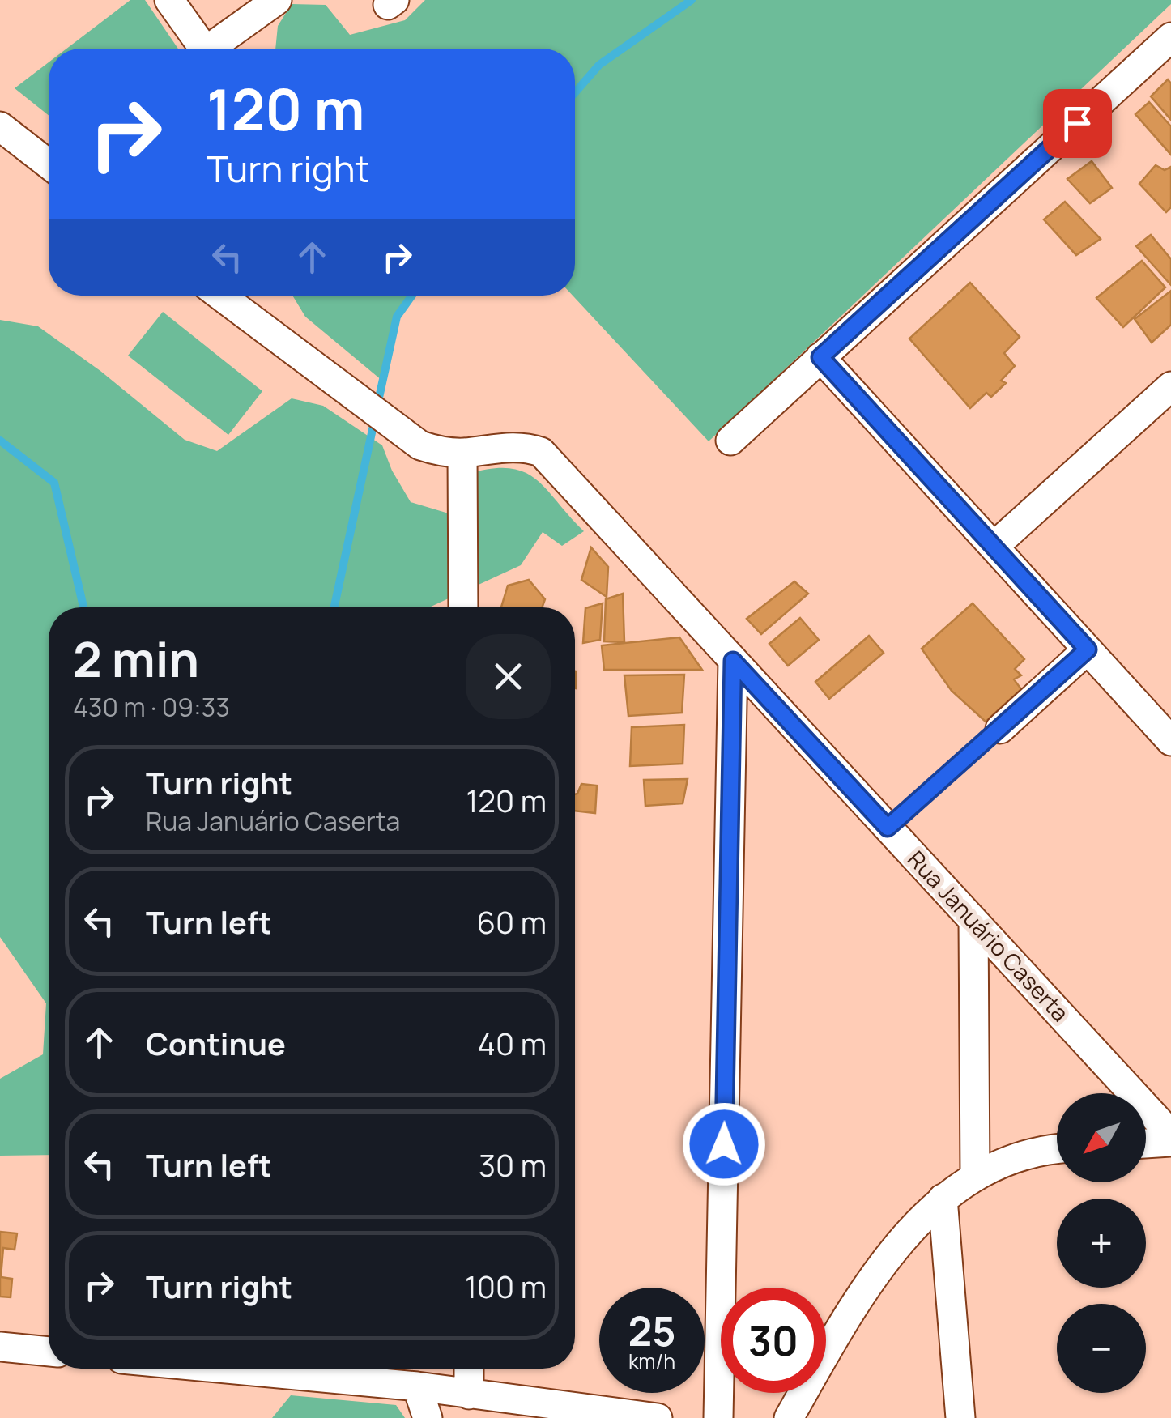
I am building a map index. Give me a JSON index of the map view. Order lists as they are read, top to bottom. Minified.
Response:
{"streets":{"street":["Rua Januário Caserta"]},"north":"bottom left","page":{"turn":["120 m","Turn right"],"heading":["2 min","430 m · 09:33"],"list":[{"name":"Turn right","note":"Rua Januário Caserta","value":"120 m"},{"name":"Turn left","value":"60 m"},{"name":"Continue","value":"40 m"},{"name":"Turn left","value":"30 m"},{"name":"Turn right","value":"100 m"}],"map_buttons":["+","−"],"speed":"25 km/h","limit":"30"}}
